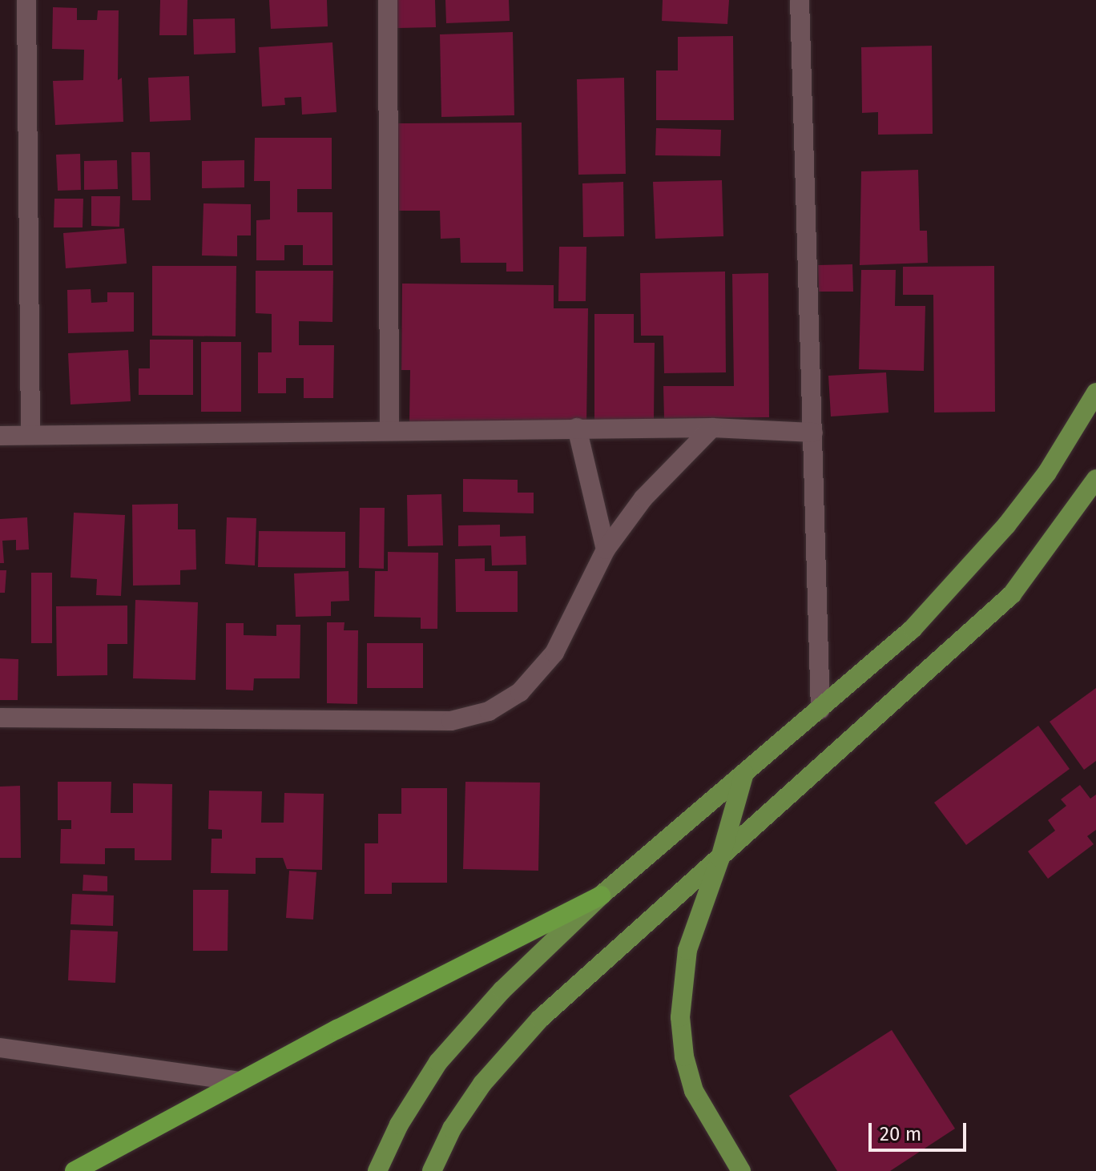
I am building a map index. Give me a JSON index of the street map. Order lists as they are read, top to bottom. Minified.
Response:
{"scale_bar":"20 m"}
